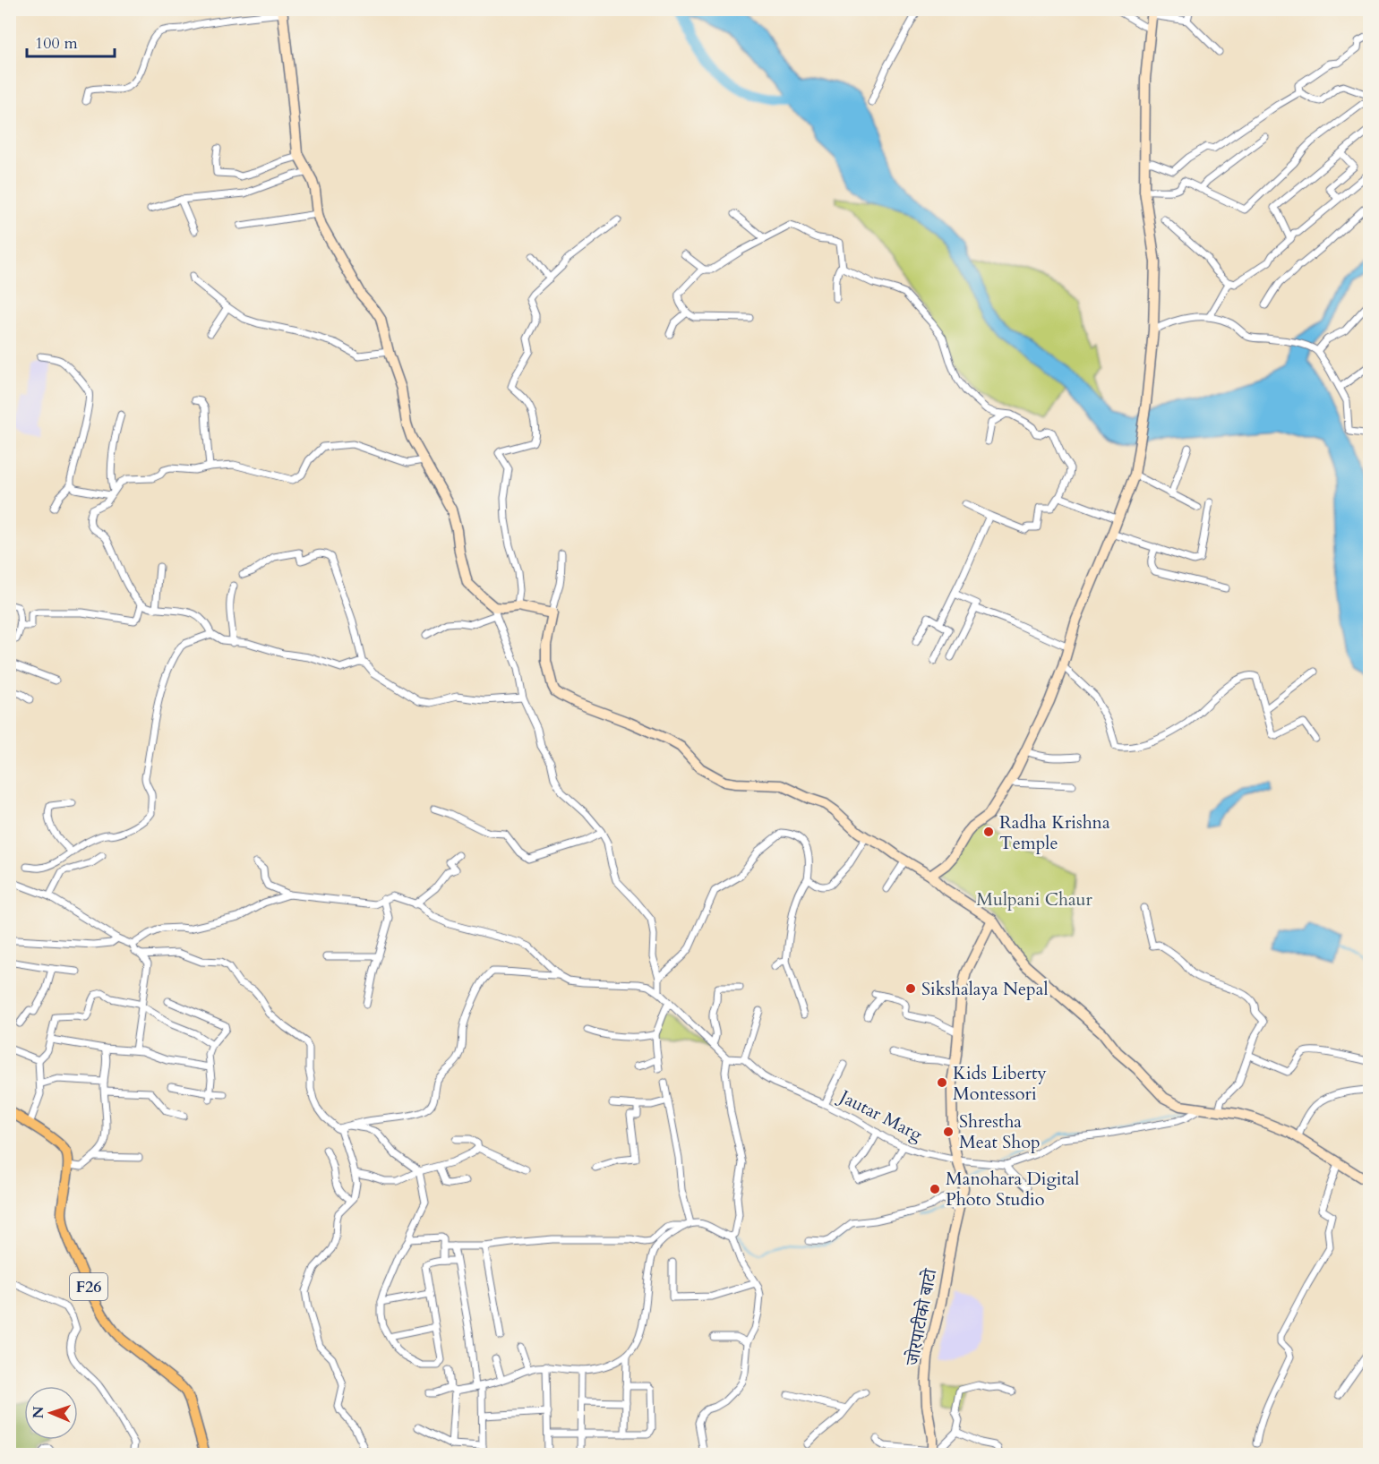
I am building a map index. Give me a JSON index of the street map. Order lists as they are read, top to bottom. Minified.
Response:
{"streets":{"main road":["F26"],"street":["Jautar Marg","जोरपाटीको बाटो"]},"crossings":[["Jautar Marg","जोरपाटीको बाटो"]],"parks":["Mulpani Chaur"],"places":["Radha Krishna Temple","Sikshalaya Nepal","Kids Liberty Montessori","Shrestha Meat Shop","Manohara Digital Photo Studio"],"scale_bar":"100 m","north":"left"}
